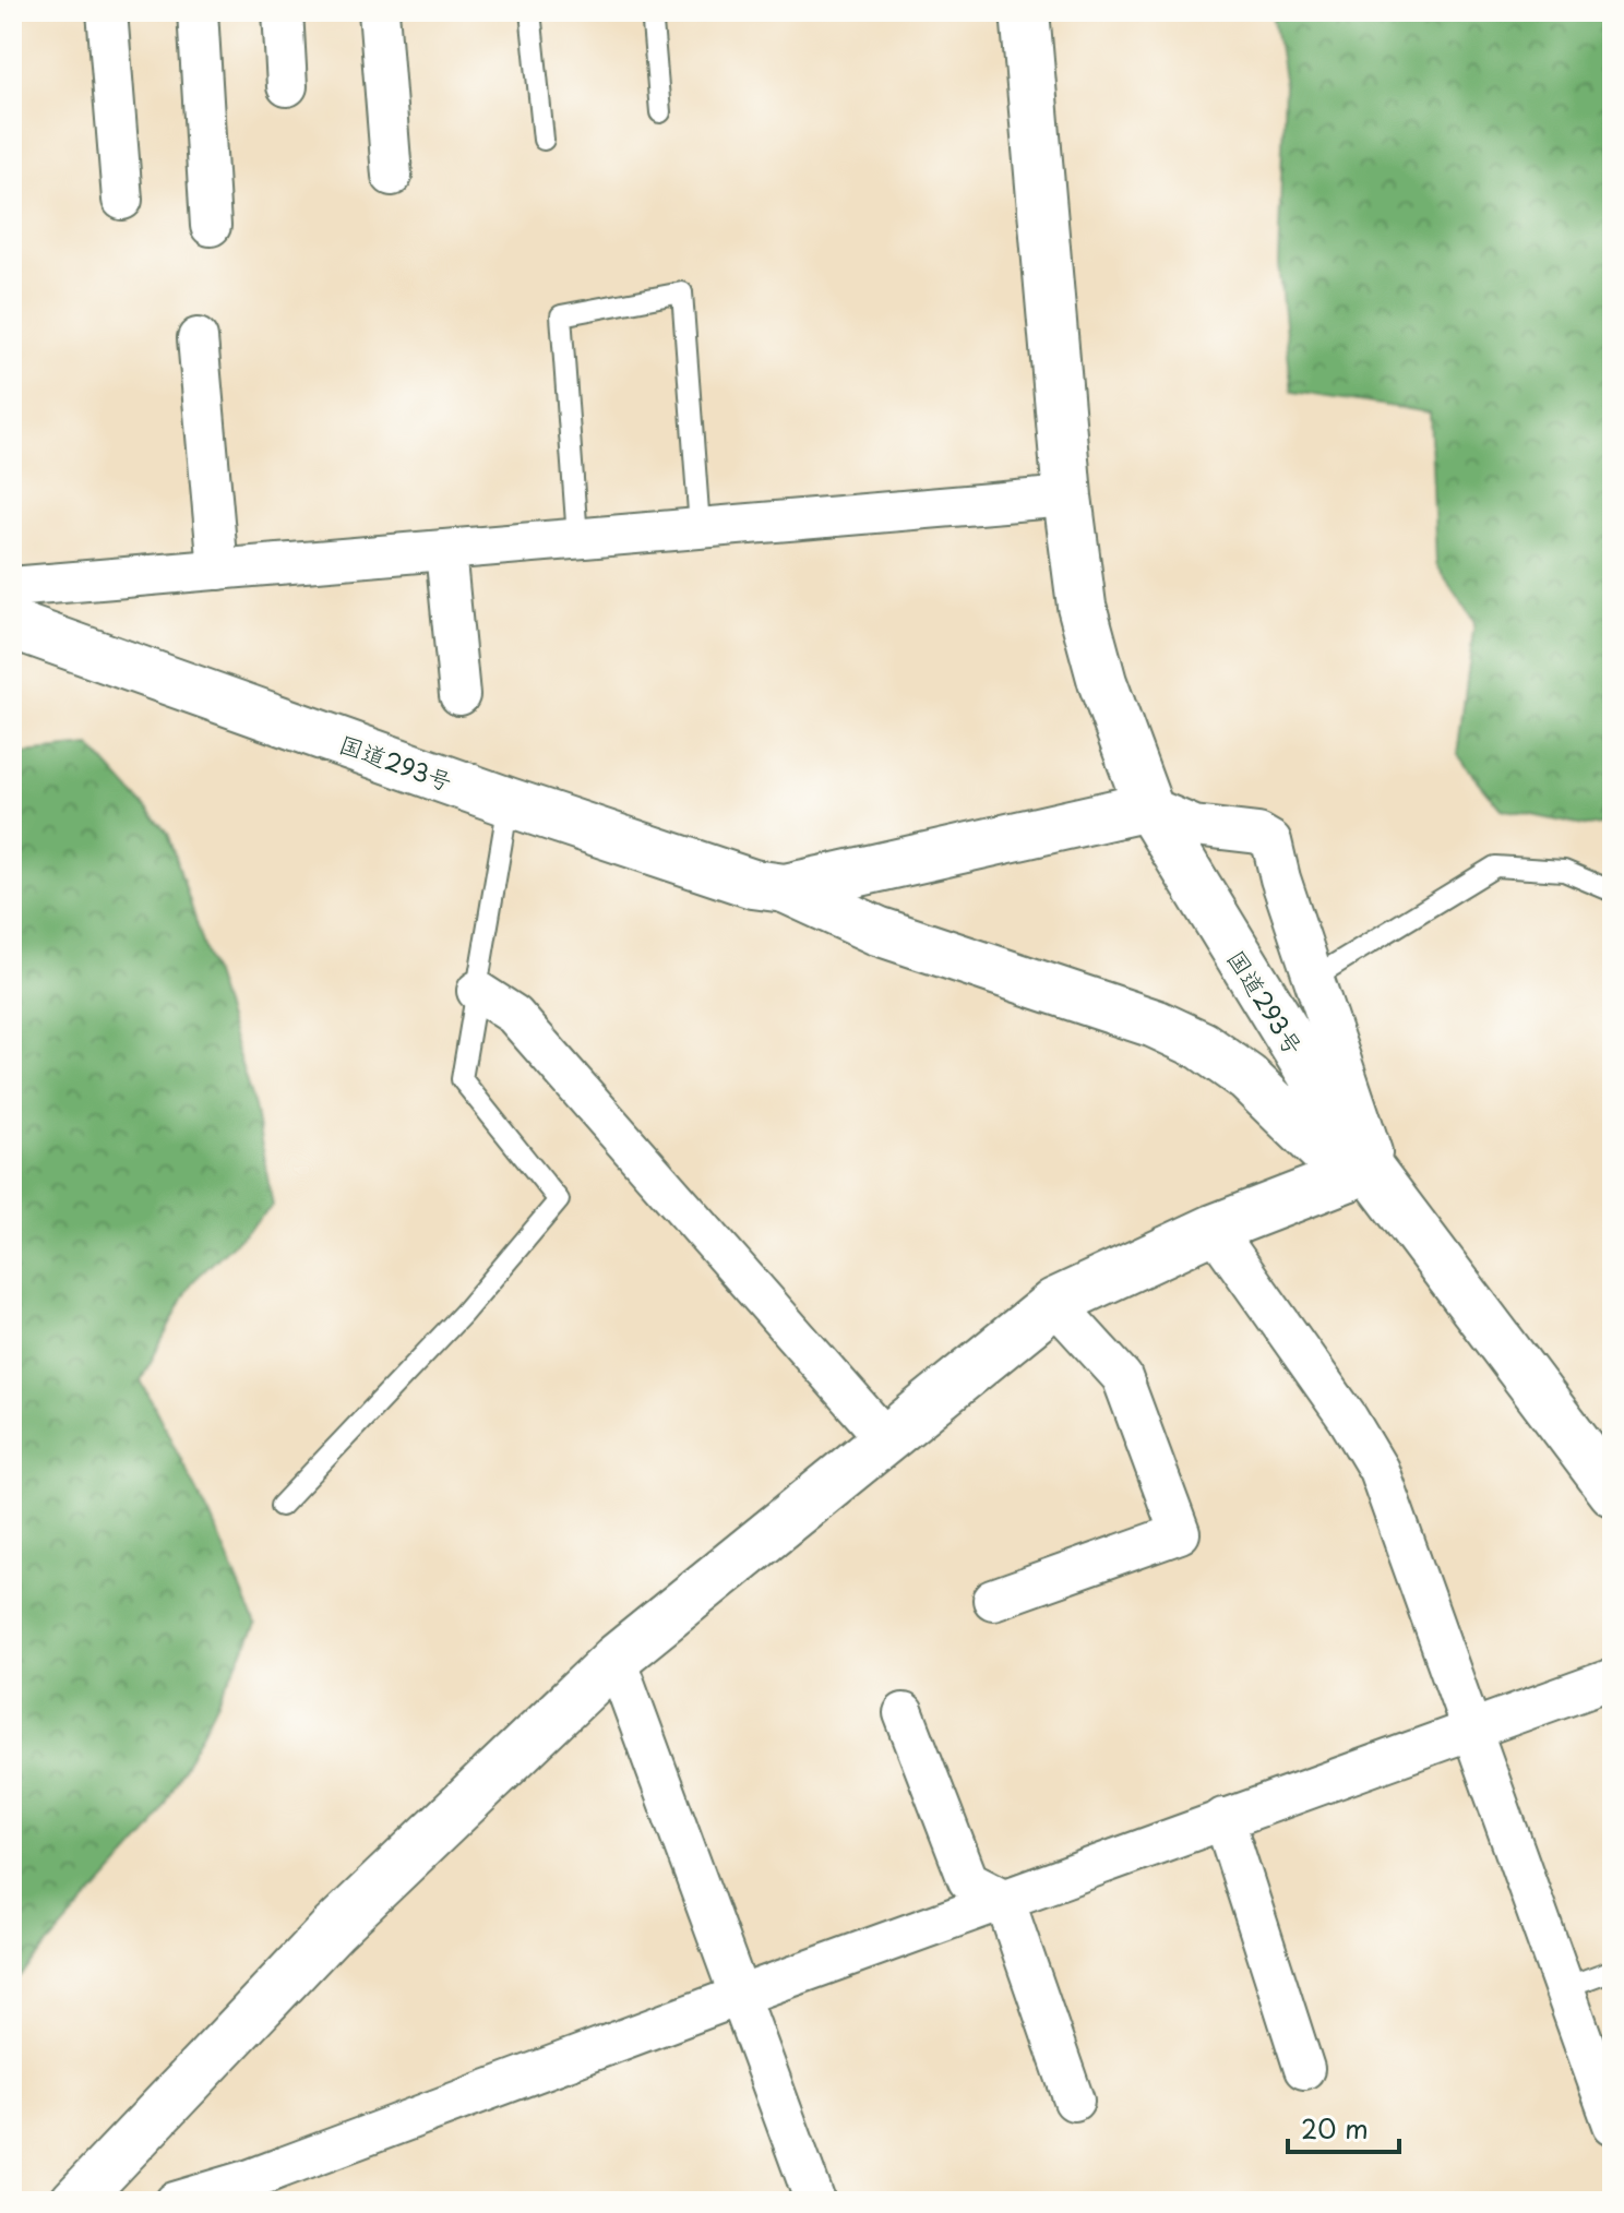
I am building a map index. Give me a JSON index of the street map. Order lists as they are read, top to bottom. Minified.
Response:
{"streets":{"main road":["国道293号"]},"scale_bar":"20 m"}
